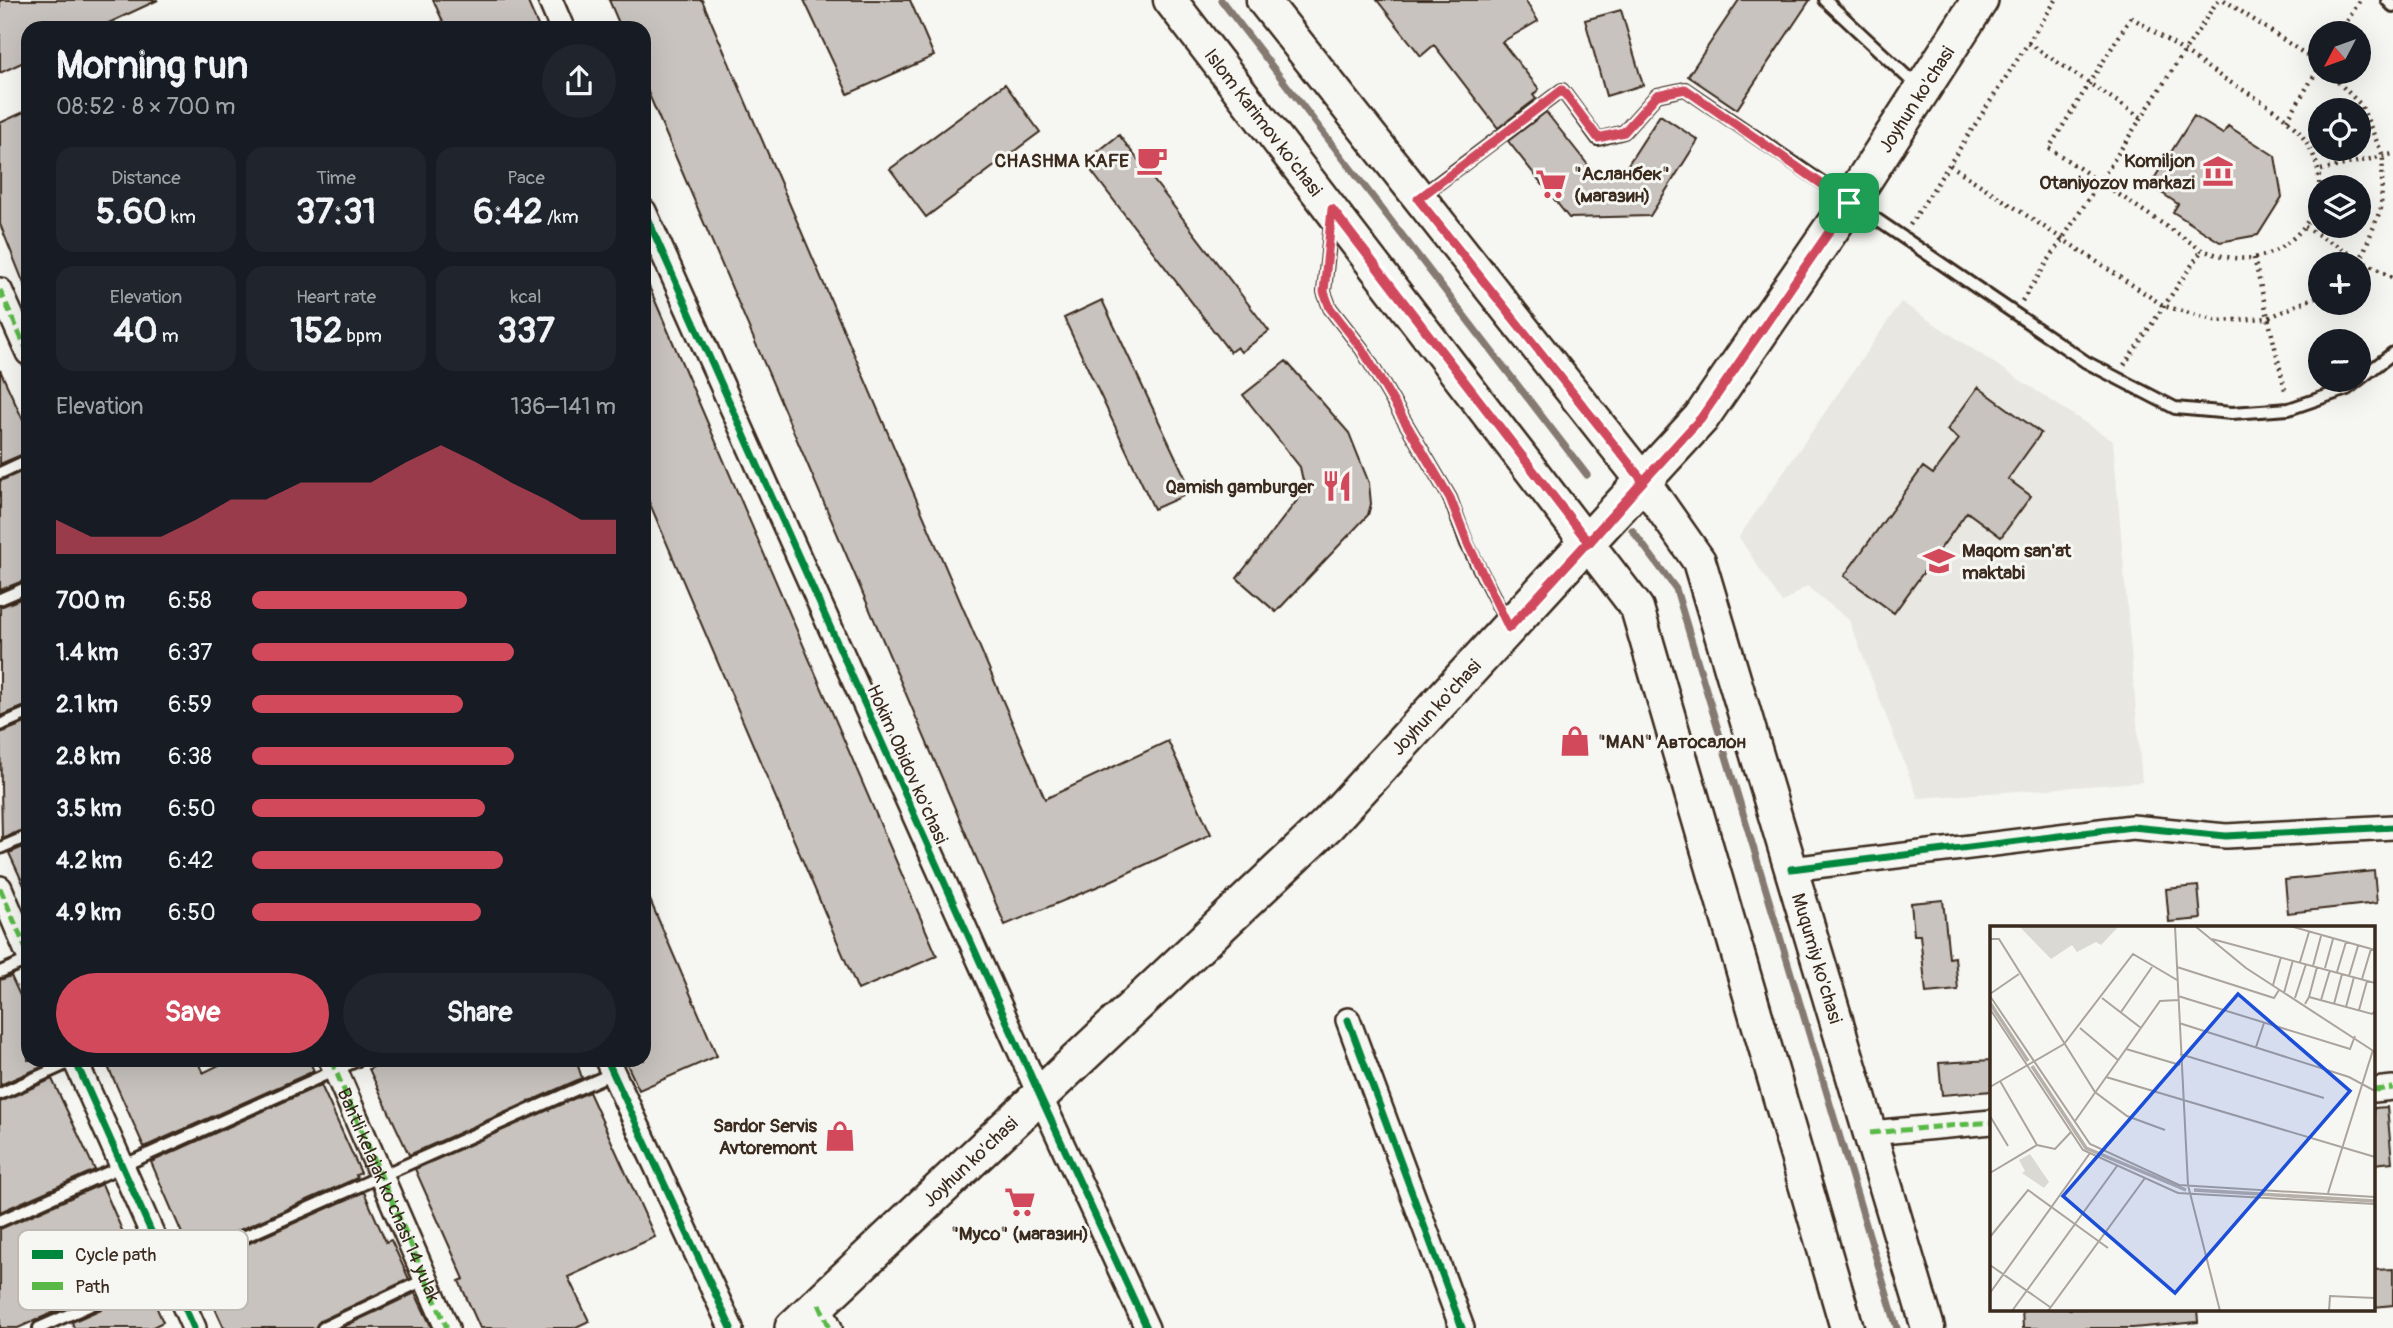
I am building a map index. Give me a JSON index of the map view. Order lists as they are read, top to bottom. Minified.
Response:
{"streets":{"main road":["Joyhun ko'chasi","Islom Karimov ko'chasi","Muqumiy ko'chasi"],"street":["Hokim Obidov ko'chasi","Bahtli kelajak ko'chasi 14 yulak"]},"crossings":[["Joyhun ko'chasi","Islom Karimov ko'chasi"],["Joyhun ko'chasi","Hokim Obidov ko'chasi"],["Joyhun ko'chasi","Muqumiy ko'chasi"]],"places":{"cafe":["CHASHMA KAFE"],"museum":["Komiljon Otaniyozov markazi"],"supermarket":["\"Асланбек\" (магазин)","\"Мусо\" (магазин)"],"restaurant":["Qamish gamburger"],"school or university":["Maqom san'at maktabi"],"shop":["\"MAN\" Автосалон","Sardor Servis Avtoremont"]},"legend":["Cycle path","Path"],"north":"bottom left","page":{"map_buttons":["+","−"],"heading":["Morning run","08:52 · 8 × 700 m"],"stats":[["Distance","5.60 km"],["Time","37:31"],["Pace","6:42 /km"],["Elevation","40 m"],["Heart rate","152 bpm"],["kcal","337"]],"chart":["Elevation","136–141 m"],"list":[{"name":"700 m","note":"6:58"},{"name":"1.4 km","note":"6:37"},{"name":"2.1 km","note":"6:59"},{"name":"2.8 km","note":"6:38"},{"name":"3.5 km","note":"6:50"},{"name":"4.2 km","note":"6:42"},{"name":"4.9 km","note":"6:50"}],"buttons":["Save","Share"]}}
